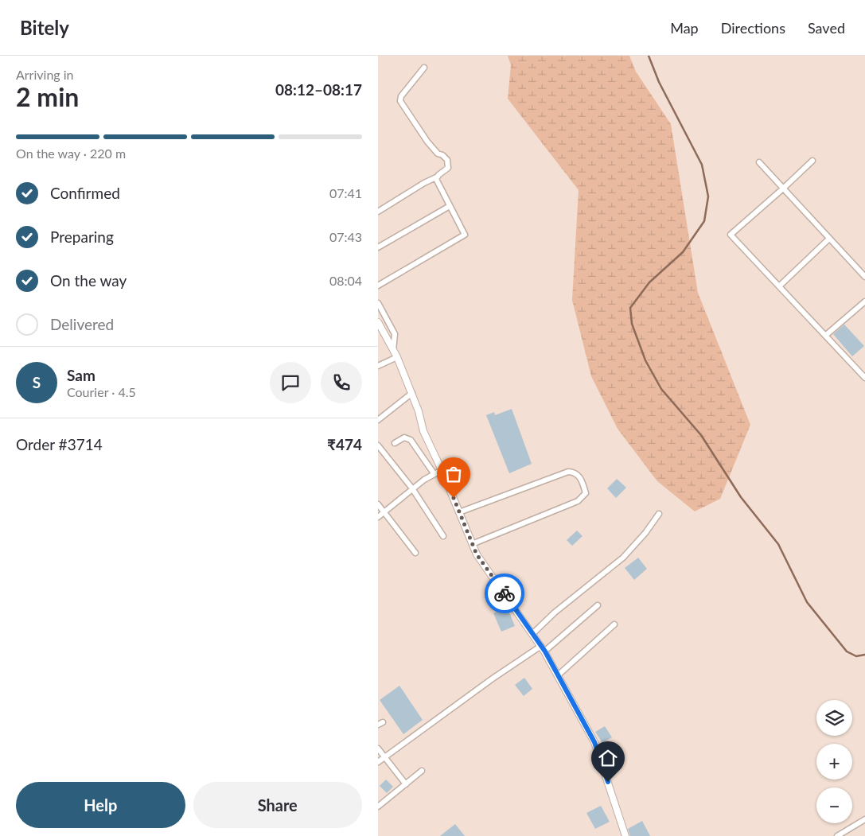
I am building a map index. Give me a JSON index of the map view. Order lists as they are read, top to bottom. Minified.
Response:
{"page":{"header":"Bitely","nav":["Map","Directions","Saved"],"heading":["2 min","Arriving in","08:12–08:17"],"panel":["Sam","Courier · 4.5","Order #3714","₹474"],"bar":"On the way · 220 m","list":[["Confirmed","07:41"],["Preparing","07:43"],["On the way","08:04"],"Delivered"],"round":"S","map_buttons":["+","−"],"buttons":["Help","Share"]}}
